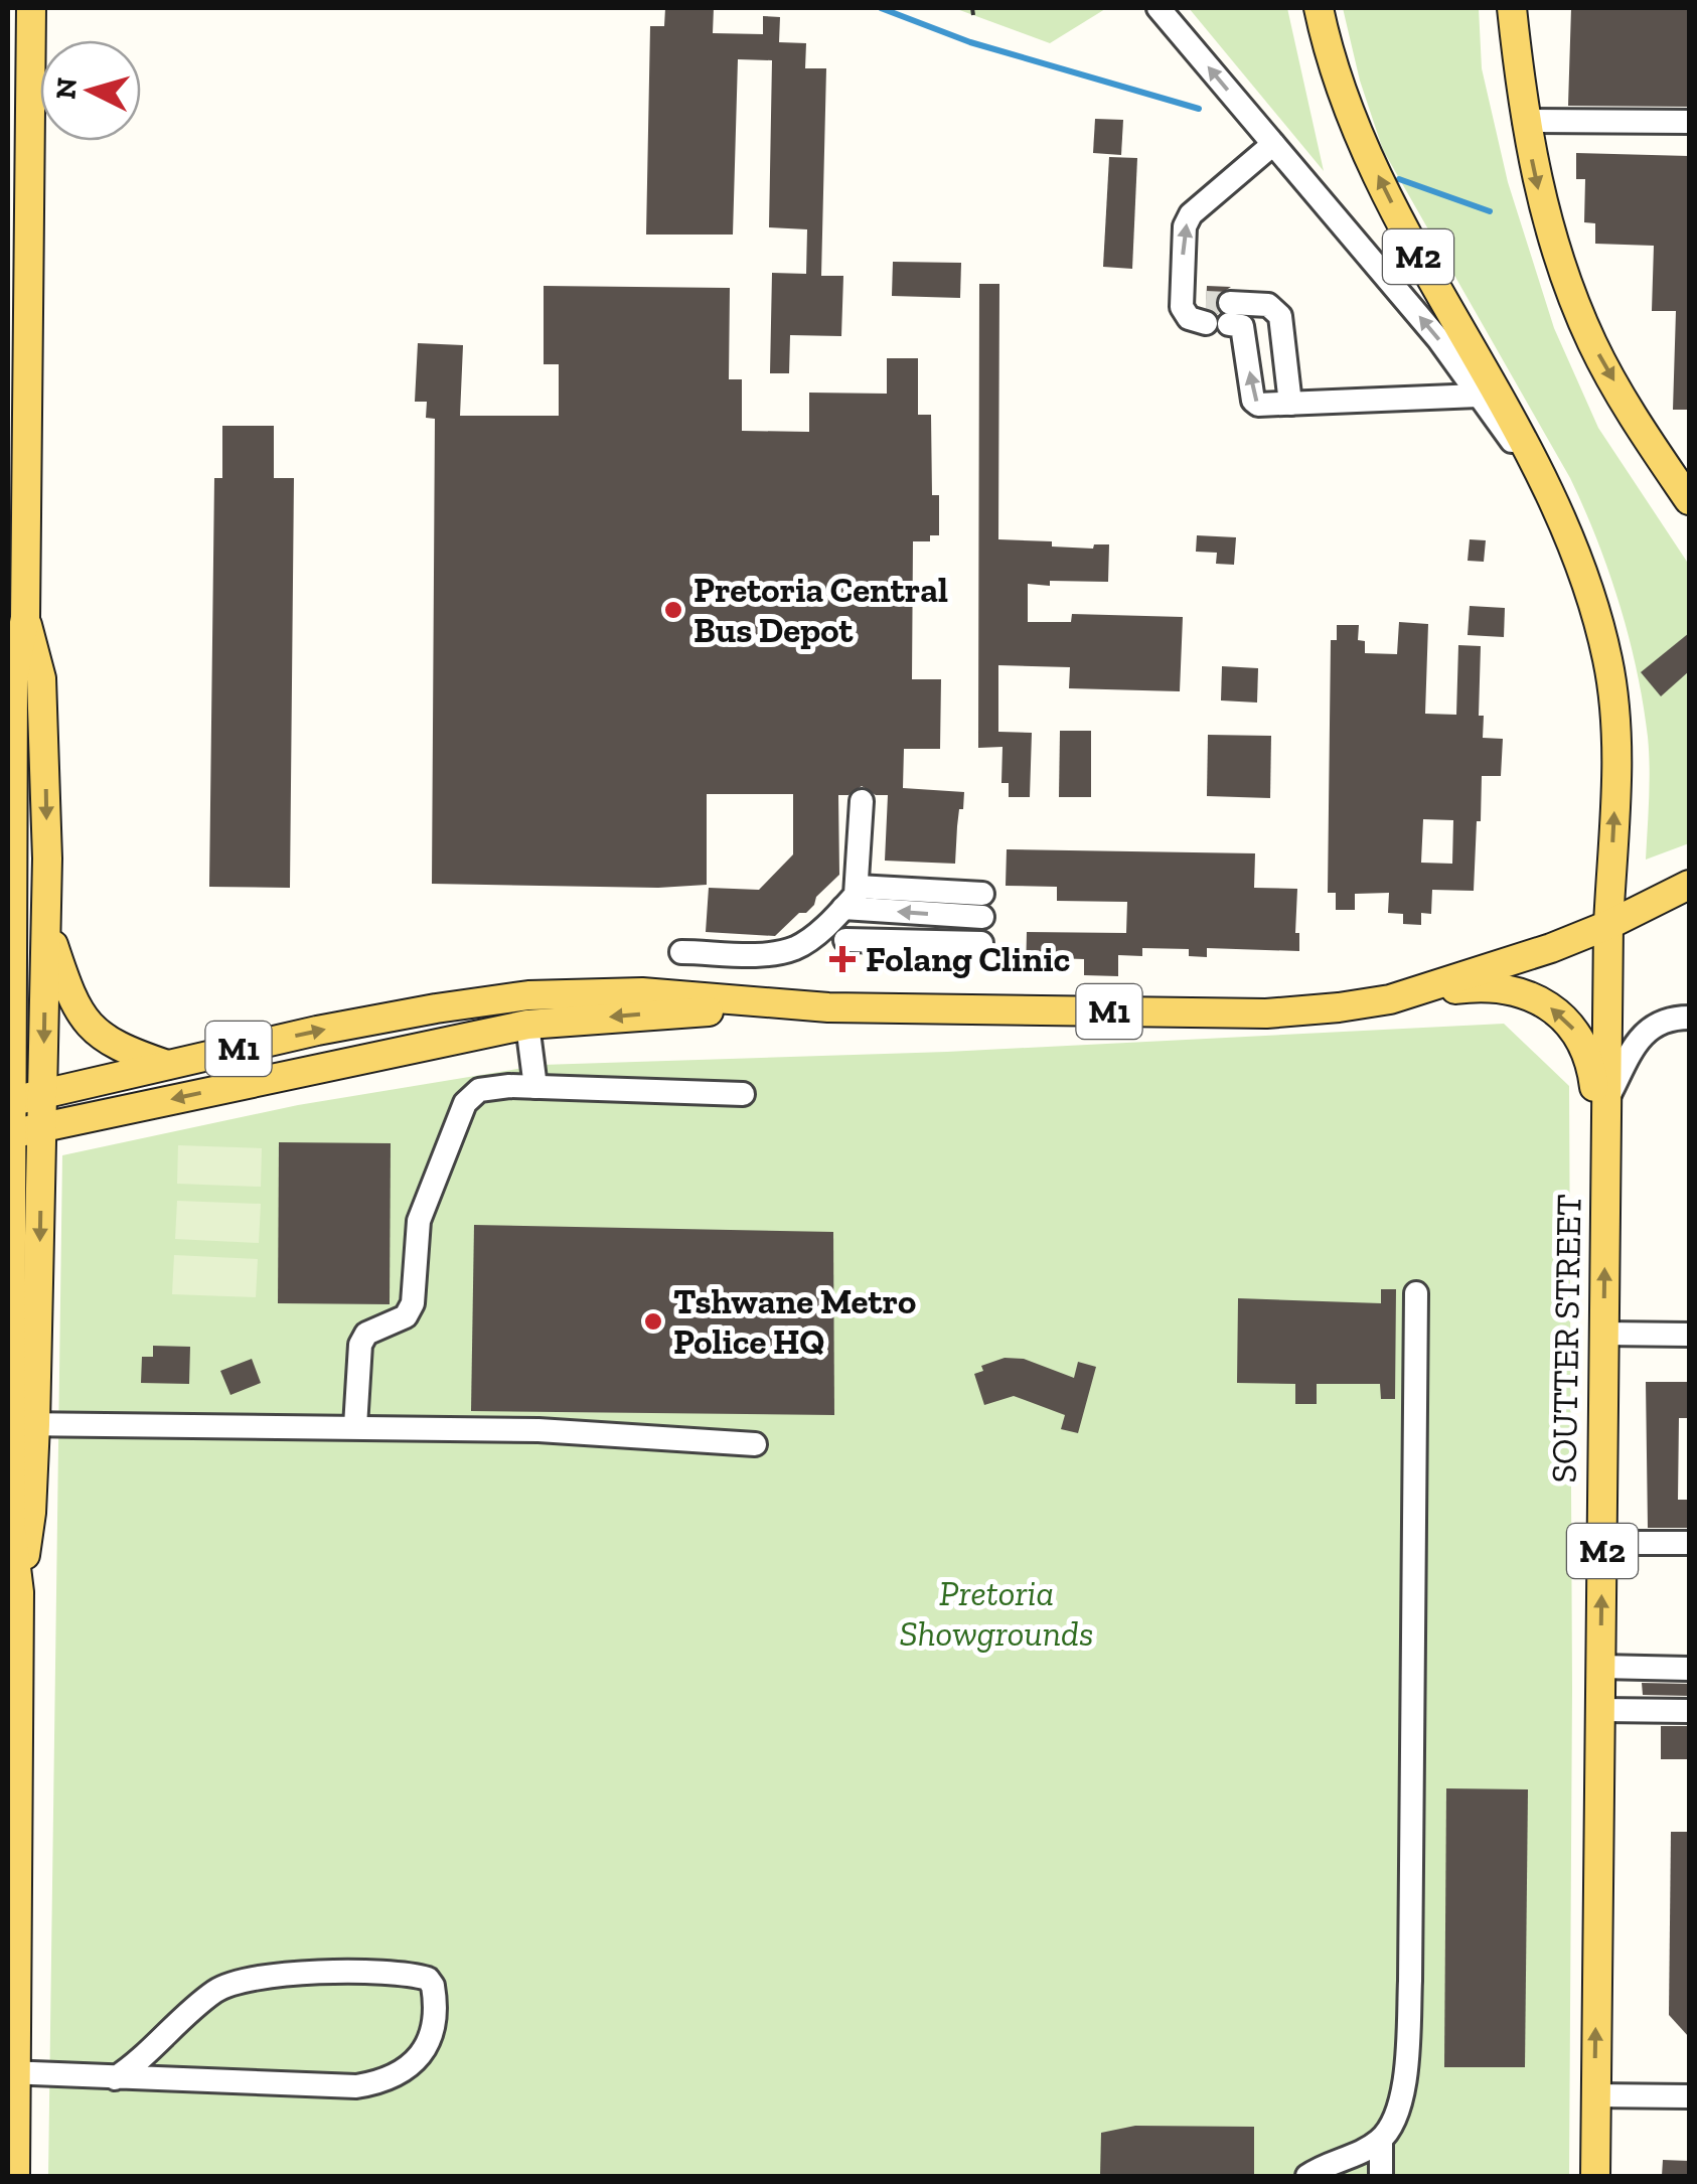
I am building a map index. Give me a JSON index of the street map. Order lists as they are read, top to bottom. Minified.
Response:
{"streets":{"main road":["M2","M1","SOUTTER STREET"]},"crossings":[["M2","M1"],["M2","SOUTTER STREET"],["M1","SOUTTER STREET"]],"one_way":["SOUTTER STREET"],"parks":["Pretoria Showgrounds"],"places":{"other":["Pretoria Central Bus Depot","Tshwane Metro Police HQ"],"health":["Folang Clinic"]},"north":"left"}
